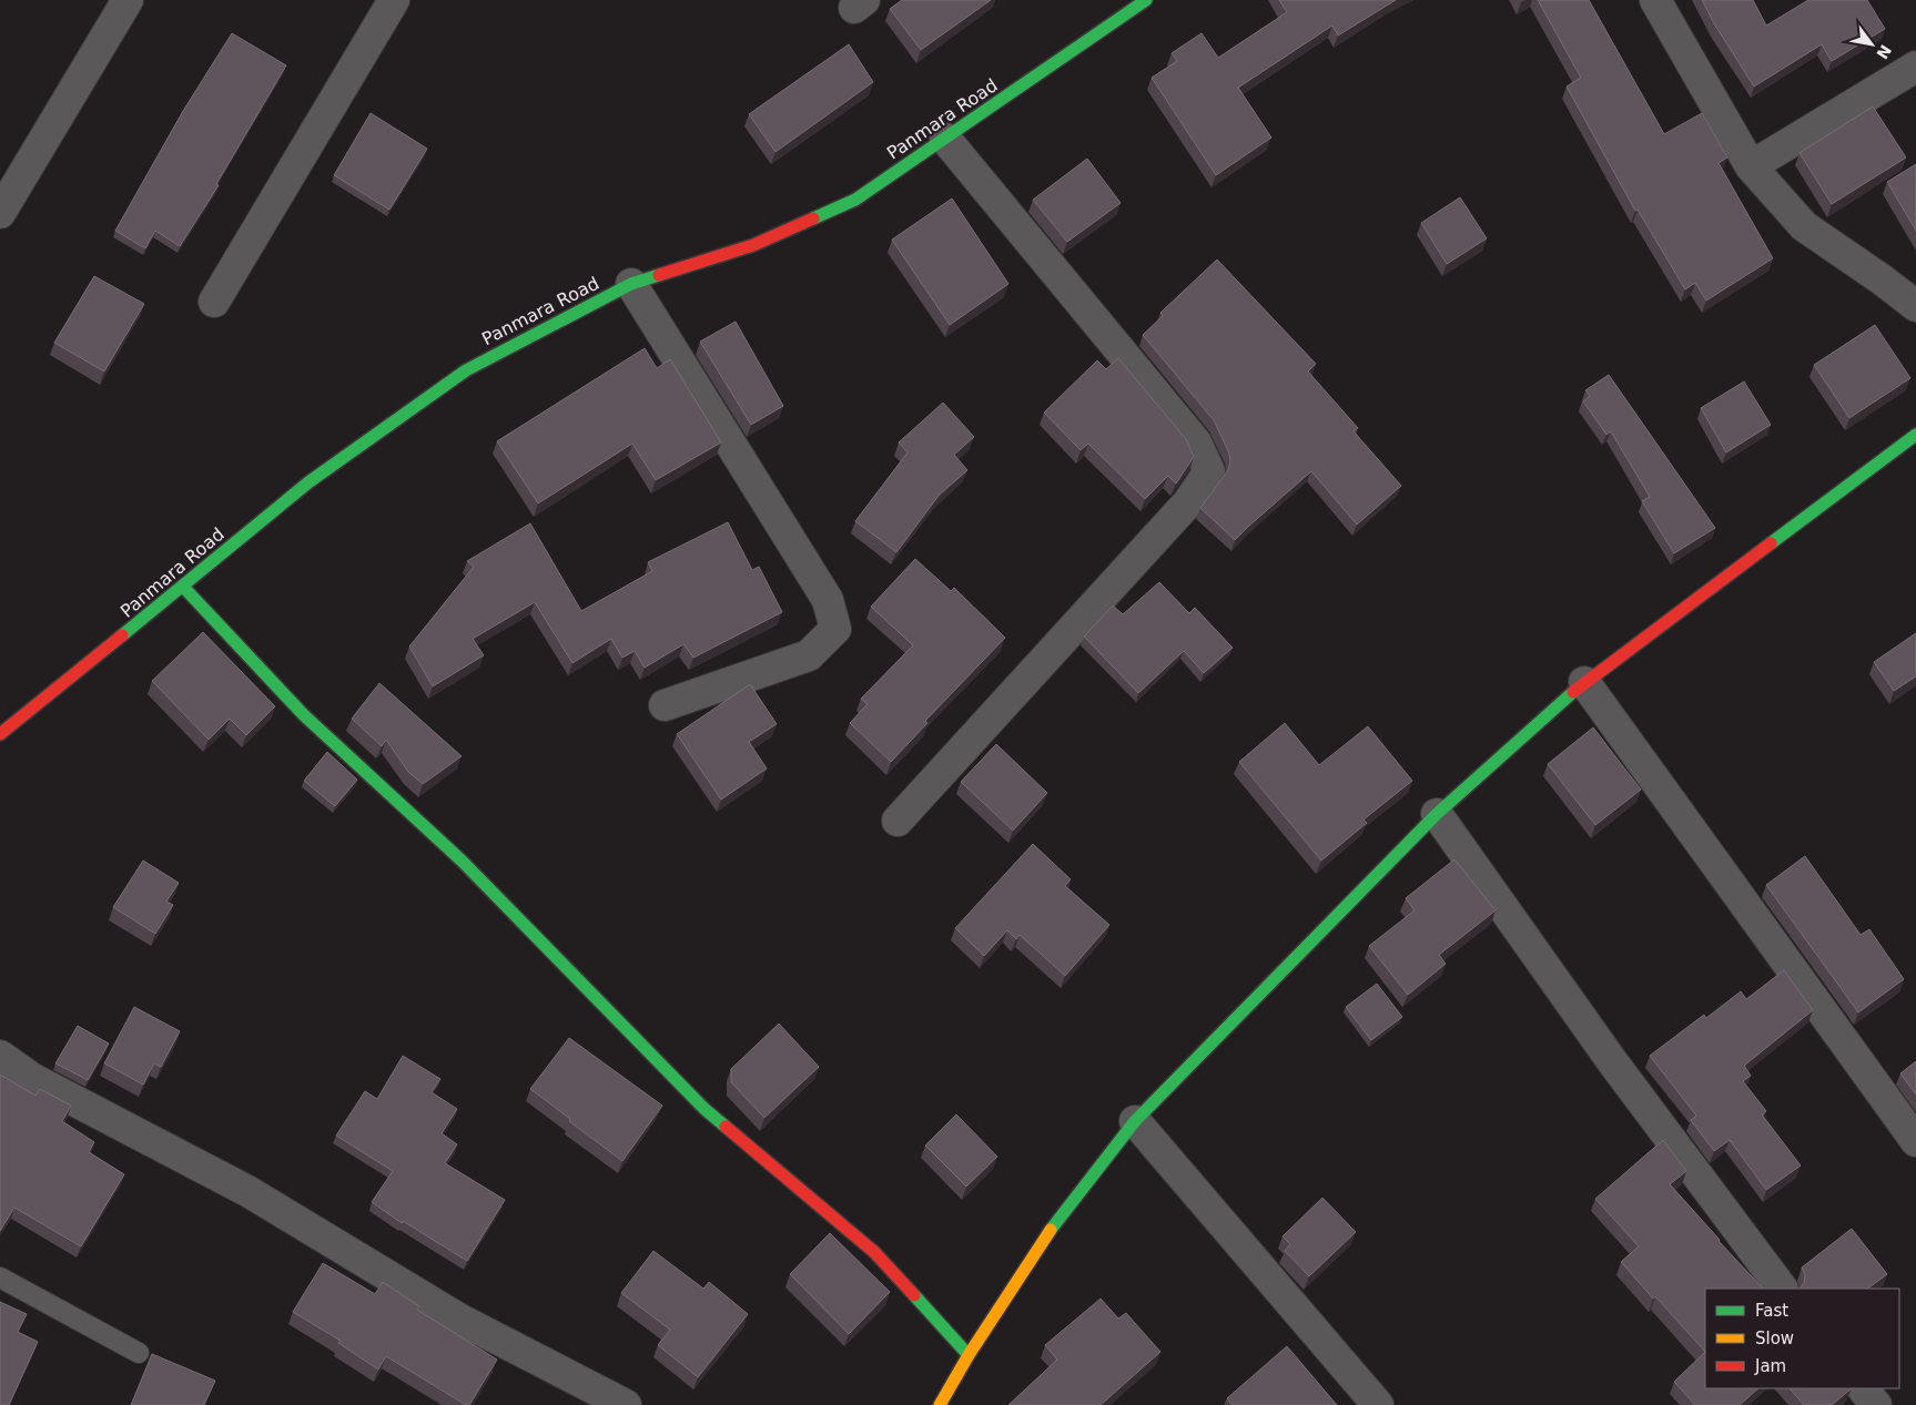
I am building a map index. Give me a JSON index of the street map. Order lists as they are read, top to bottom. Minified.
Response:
{"streets":{"street":["Panmara Road"]},"legend":["Fast","Slow","Jam"],"north":"bottom right"}
